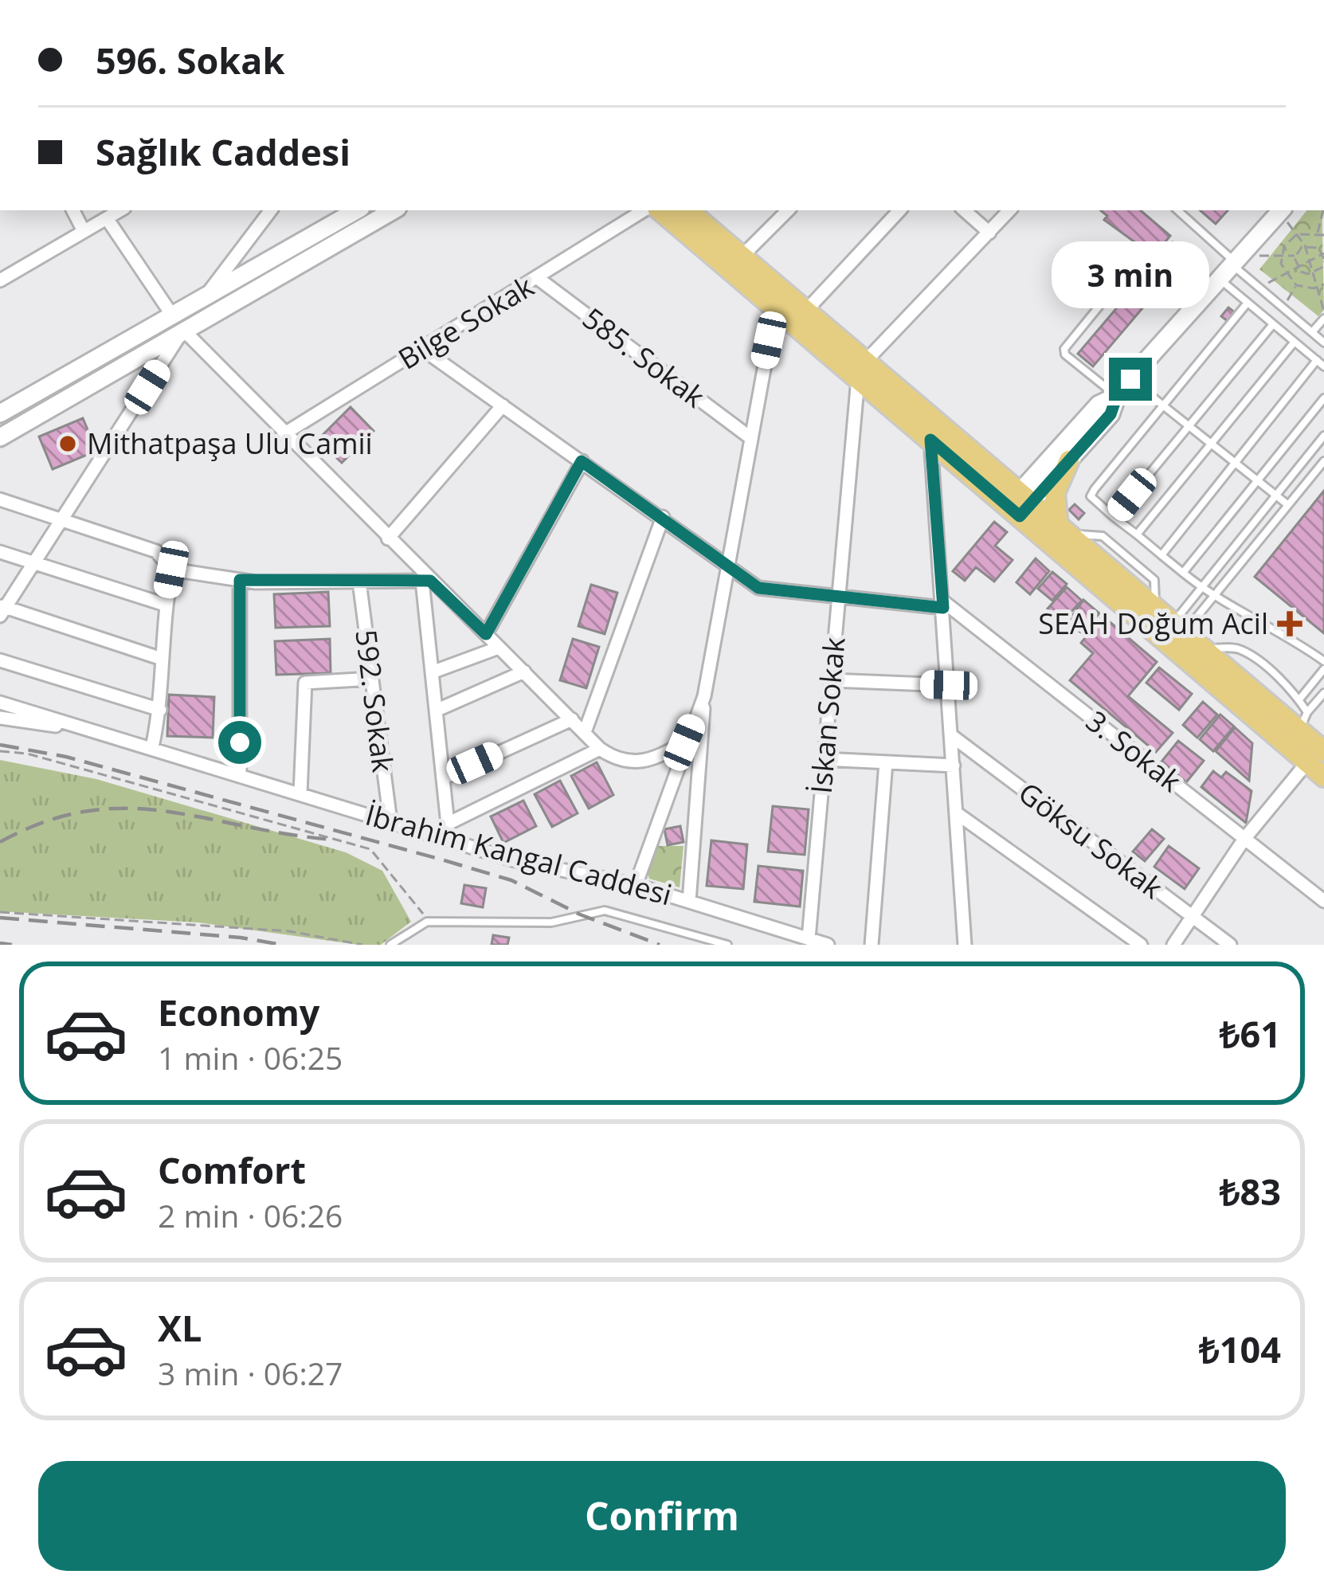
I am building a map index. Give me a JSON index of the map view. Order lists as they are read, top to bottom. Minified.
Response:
{"streets":{"street":["Bilge Sokak","585. Sokak","592. Sokak","İskan Sokak","3. Sokak","Göksu Sokak","İbrahim Kangal Caddesi"]},"crossings":[["Bilge Sokak","585. Sokak"],["592. Sokak","İbrahim Kangal Caddesi"],["İskan Sokak","İbrahim Kangal Caddesi"]],"places":{"other":["Mithatpaşa Ulu Camii"],"health":["SEAH Doğum Acil"]},"page":{"banner":["596. Sokak","Sağlık Caddesi"],"bubble":"3 min","list":[{"name":"Economy","note":"1 min · 06:25","value":"₺61"},{"name":"Comfort","note":"2 min · 06:26","value":"₺83"},{"name":"XL","note":"3 min · 06:27","value":"₺104"}],"buttons":"Confirm"}}
